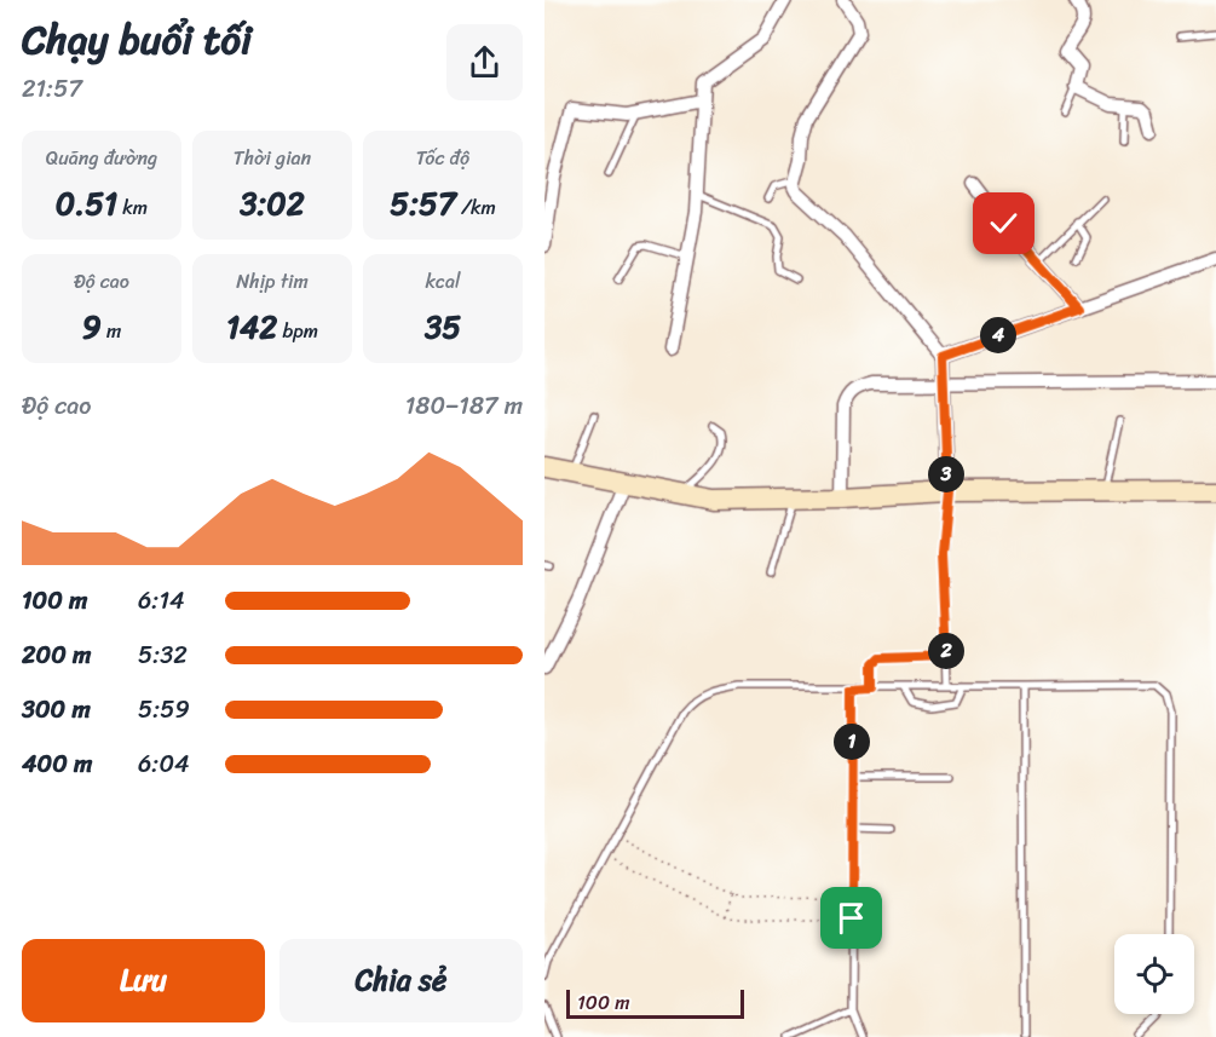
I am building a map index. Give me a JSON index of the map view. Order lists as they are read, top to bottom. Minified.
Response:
{"scale_bar":"100 m","page":{"heading":["Chạy buổi tối","21:57"],"stats":[["Quãng đường","0.51 km"],["Thời gian","3:02"],["Tốc độ","5:57 /km"],["Độ cao","9 m"],["Nhịp tim","142 bpm"],["kcal","35"]],"pins":["4","3","2","1"],"chart":["Độ cao","180–187 m"],"list":[{"name":"100 m","note":"6:14"},{"name":"200 m","note":"5:32"},{"name":"300 m","note":"5:59"},{"name":"400 m","note":"6:04"}],"buttons":["Lưu","Chia sẻ"],"scale":"100 m"}}
